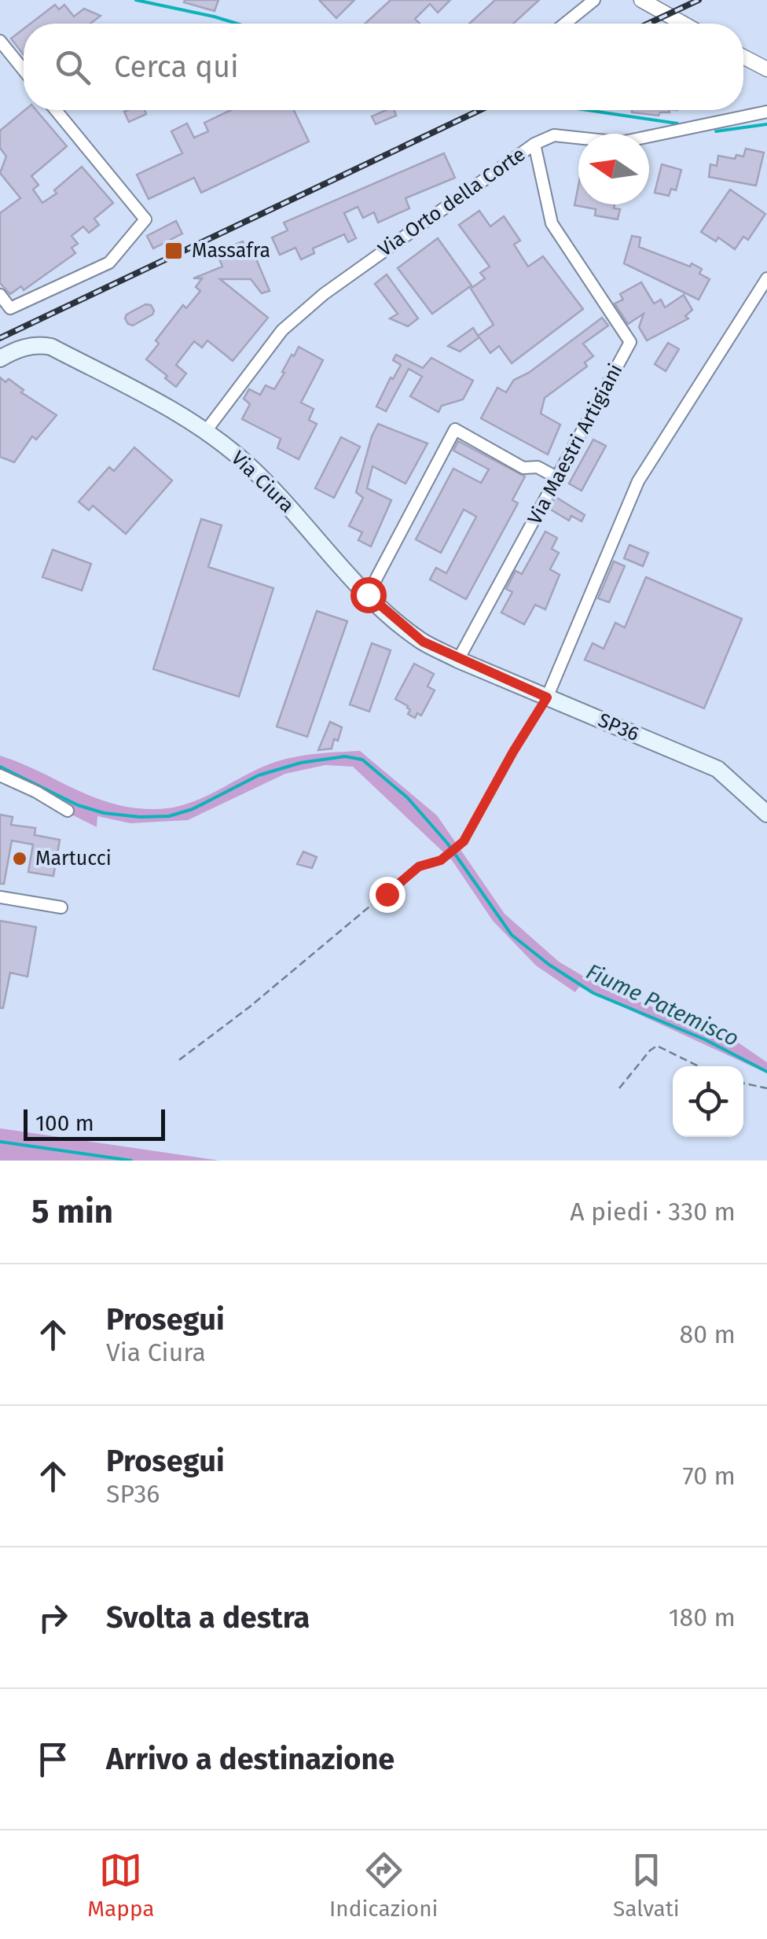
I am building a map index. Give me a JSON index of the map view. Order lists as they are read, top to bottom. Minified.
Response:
{"streets":{"main road":["Via Ciura","SP36"],"street":["Via Orto della Corte","Via Maestri Artigiani"]},"crossings":[["Via Orto della Corte","Via Maestri Artigiani"],["Via Orto della Corte","Via Ciura"],["Via Maestri Artigiani","Via Ciura"],["Via Maestri Artigiani","SP36"],["Via Ciura","SP36"]],"water":["Fiume Patemisco"],"places":{"transit":["Massafra"],"other":["Martucci"]},"scale_bar":"100 m","north":"left","page":{"search":"Cerca qui","scale":"100 m","heading":["5 min","A piedi · 330 m"],"list":[["Prosegui","Via Ciura","80 m"],["Prosegui","SP36","70 m"],["Svolta a destra","180 m"],"Arrivo a destinazione"],"nav":["Mappa","Indicazioni","Salvati"]}}
